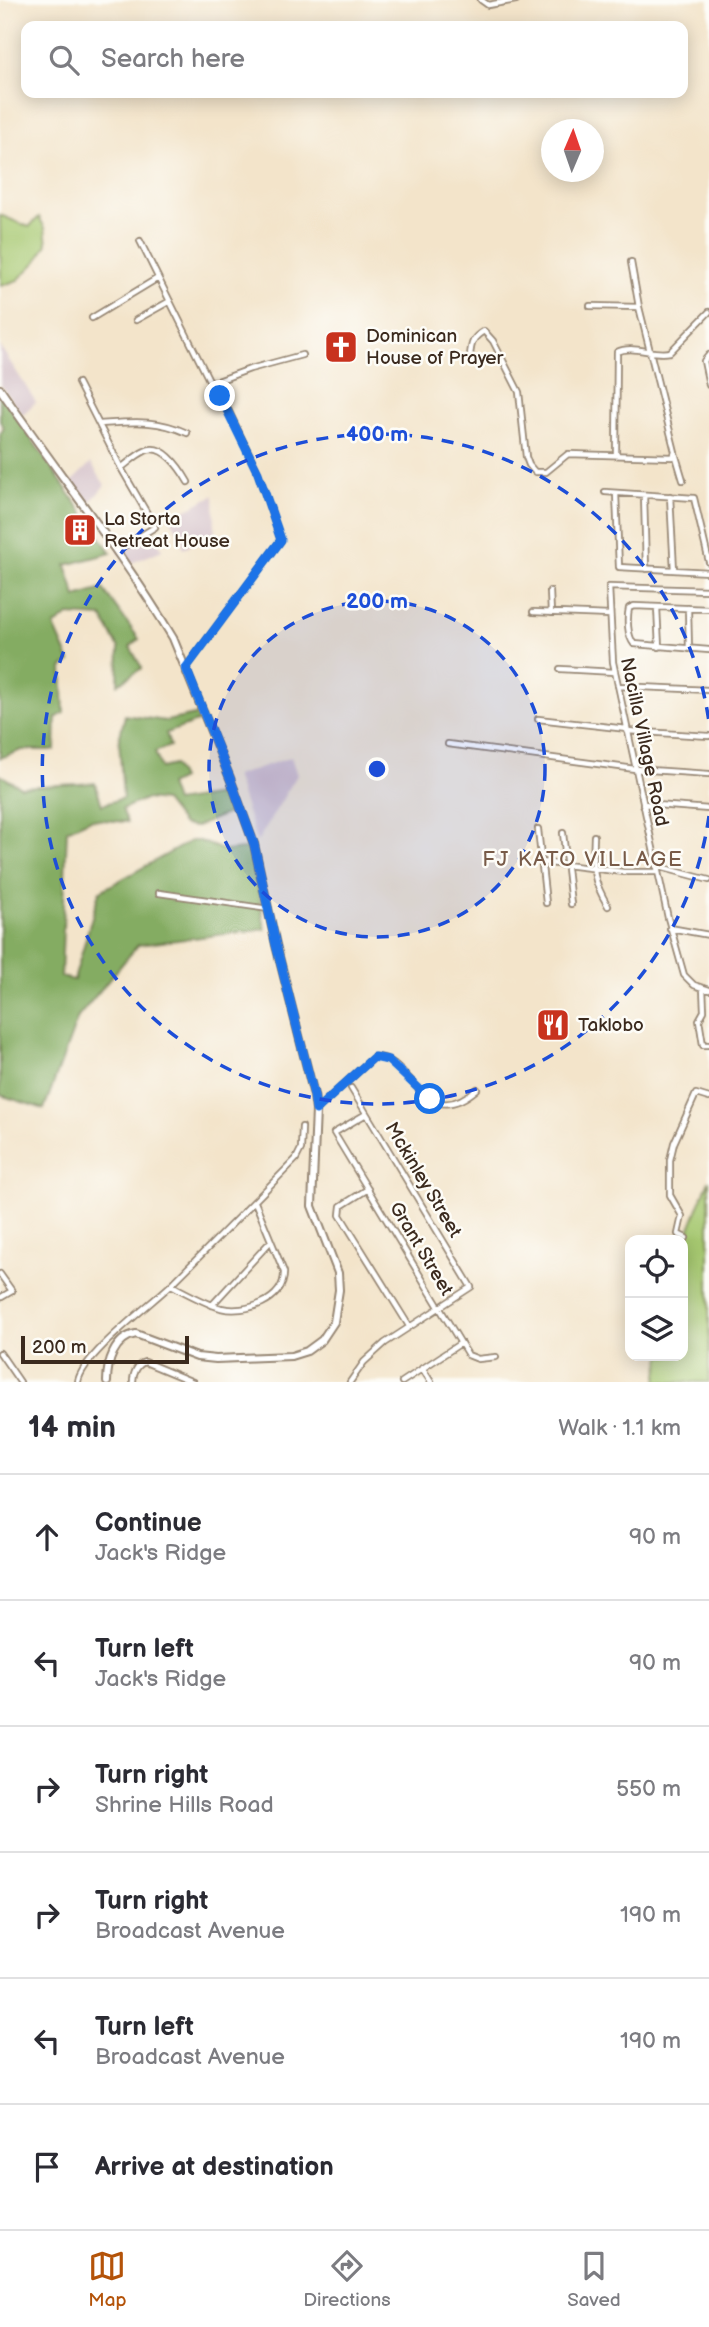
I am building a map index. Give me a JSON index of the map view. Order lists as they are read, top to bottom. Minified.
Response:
{"streets":{"street":["Nacilla Village Road","Mckinley Street","Grant Street"]},"crossings":[["Mckinley Street","Grant Street"]],"districts":["FJ KATO VILLAGE"],"places":{"church":["Dominican House of Prayer"],"building":["La Storta Retreat House"],"restaurant":["Taklobo"]},"scale_bar":"200 m","north":"top","page":{"search":"Search here","scale":"200 m","heading":["14 min","Walk · 1.1 km"],"list":[["Continue","Jack's Ridge","90 m"],["Turn left","Jack's Ridge","90 m"],["Turn right","Shrine Hills Road","550 m"],["Turn right","Broadcast Avenue","190 m"],["Turn left","Broadcast Avenue","190 m"],"Arrive at destination"],"nav":["Map","Directions","Saved"]},"rings":["400 m","200 m"]}
